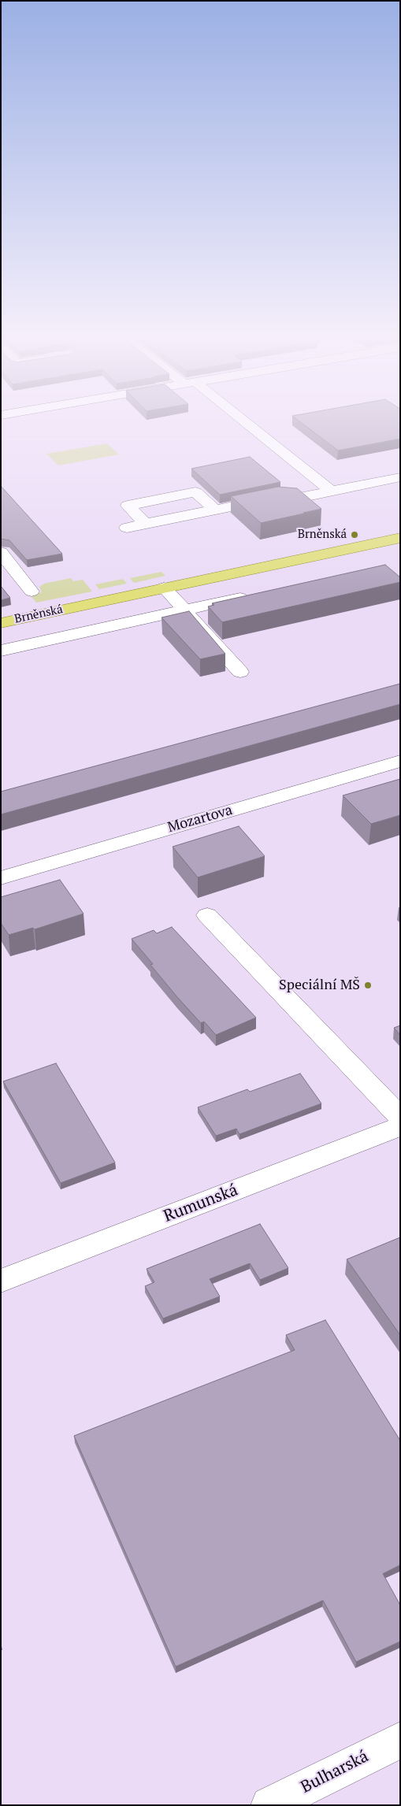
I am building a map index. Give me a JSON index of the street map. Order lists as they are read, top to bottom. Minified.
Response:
{"streets":{"main road":["Brněnská"],"street":["Mozartova","Rumunská","Bulharská"]},"places":["Brněnská","Speciální MŠ"]}
